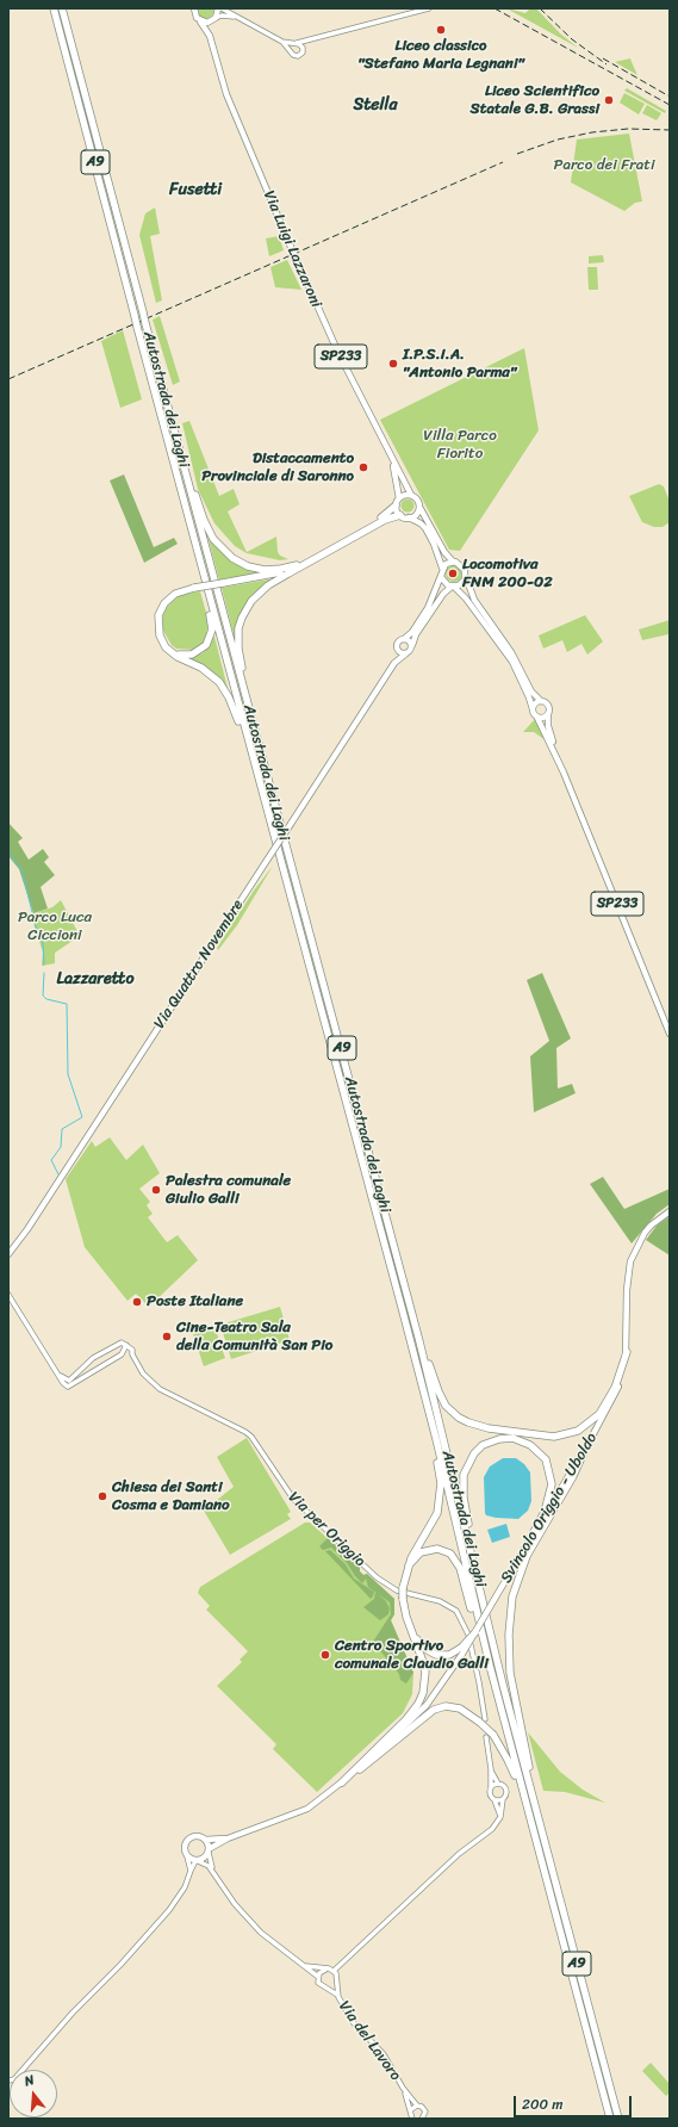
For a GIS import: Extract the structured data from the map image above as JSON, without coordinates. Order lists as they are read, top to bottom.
{
  "streets": {
    "highway": ["A9", "Autostrada dei Laghi"],
    "main road": [
      "Via Luigi Lazzaroni",
      "SP233",
      "Via Quattro Novembre",
      "Svincolo Origgio - Uboldo"
    ],
    "street": ["Via per Origgio", "Via del Lavoro"]
  },
  "crossings": [
    ["Via Luigi Lazzaroni", "SP233"]
  ],
  "districts": ["Stella", "Fusetti", "Lazzaretto"],
  "parks": ["Parco dei Frati", "Villa Parco Fiorito", "Parco Luca Ciccioni"],
  "places": [
    "Liceo classico \"Stefano Maria Legnani\"",
    "Liceo Scientifico Statale G.B. Grassi",
    "I.P.S.I.A. \"Antonio Parma\"",
    "Distaccamento Provinciale di Saronno",
    "Locomotiva FNM 200-02",
    "Palestra comunale Giulio Galli",
    "Poste Italiane",
    "Cine-Teatro Sala della Comunità San Pio",
    "Chiesa dei Santi Cosma e Damiano",
    "Centro Sportivo comunale Claudio Galli"
  ],
  "scale_bar": "200 m",
  "north": "top"
}
